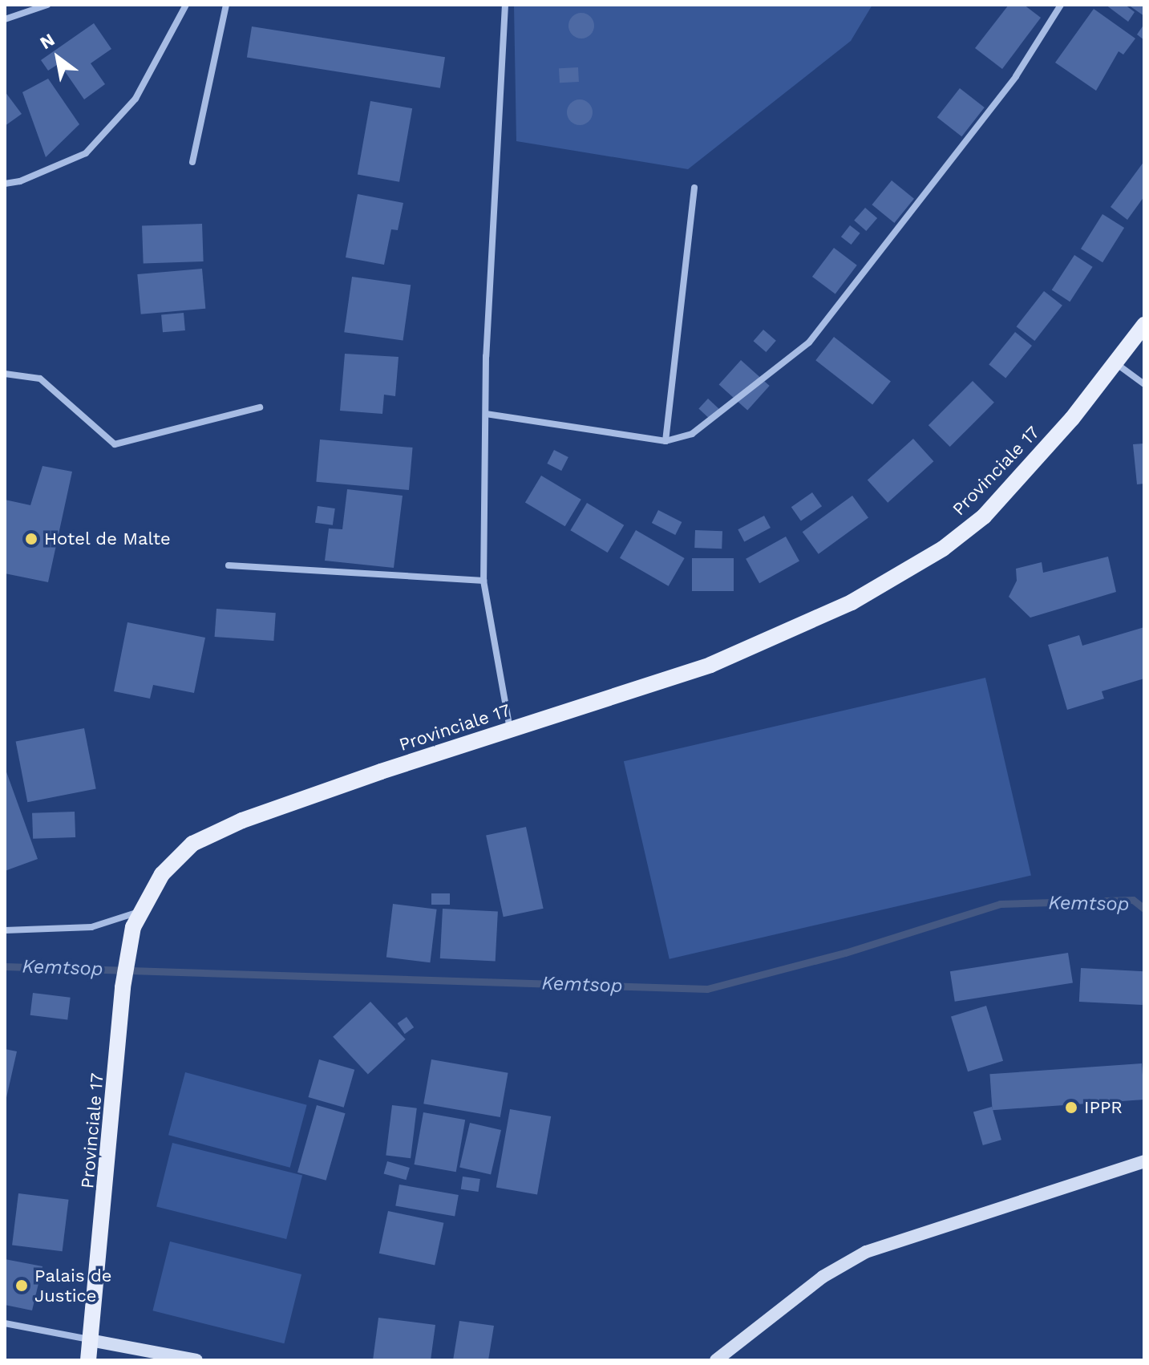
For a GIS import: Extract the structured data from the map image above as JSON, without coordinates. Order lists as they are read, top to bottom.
{
  "streets": {
    "main road": ["Provinciale 17"]
  },
  "water": ["Kemtsop"],
  "places": ["Hotel de Malte", "IPPR", "Palais de Justice"],
  "north": "top left"
}
